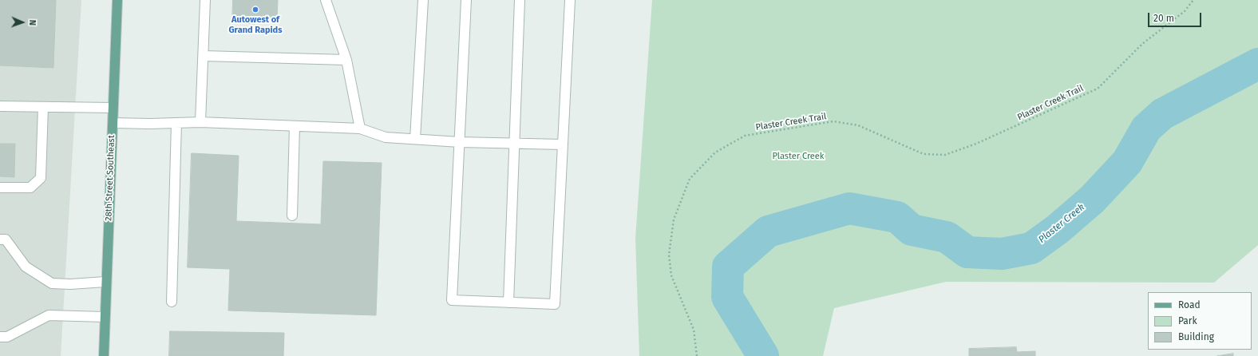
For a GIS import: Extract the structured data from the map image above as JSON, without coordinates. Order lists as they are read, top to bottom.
{
  "streets": {
    "main road": ["28th Street Southeast"],
    "path": ["Plaster Creek Trail"]
  },
  "water": ["Plaster Creek"],
  "parks": ["Plaster Creek"],
  "places": ["Autowest of Grand Rapids"],
  "legend": ["Road", "Park", "Building"],
  "scale_bar": "20 m",
  "north": "right"
}
